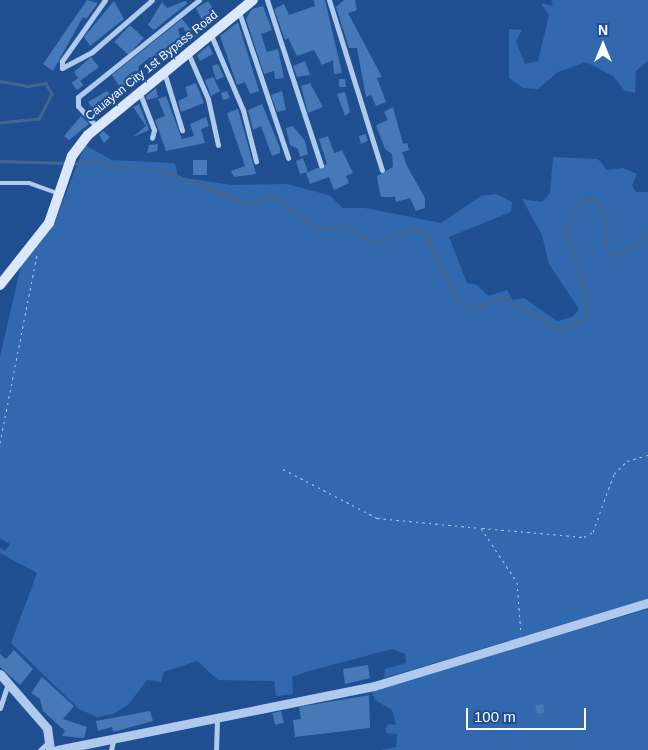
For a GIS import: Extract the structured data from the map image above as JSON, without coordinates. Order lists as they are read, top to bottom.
{
  "streets": {
    "main road": ["Cauayan City 1st Bypass Road"]
  },
  "scale_bar": "100 m",
  "north": "top"
}
